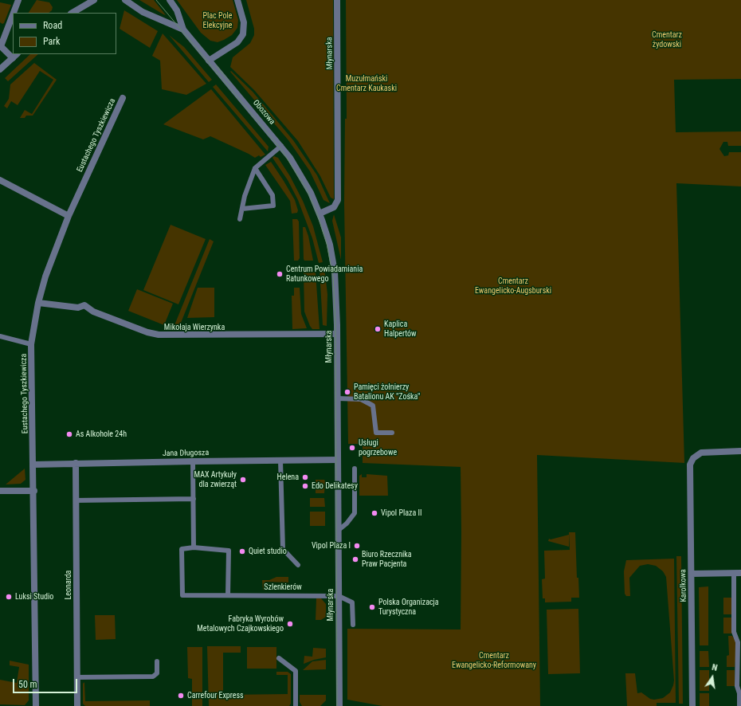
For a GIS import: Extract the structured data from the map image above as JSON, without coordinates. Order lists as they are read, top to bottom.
{
  "streets": {
    "street": [
      "Młynarska",
      "Obozowa",
      "Eustachego Tyszkiewicza",
      "Mikołaja Wierzynka",
      "Jana Długosza",
      "Leonarda",
      "Karolkowa"
    ],
    "lane": ["Szlenkierów"]
  },
  "crossings": [
    ["Młynarska", "Obozowa"],
    ["Młynarska", "Mikołaja Wierzynka"],
    ["Młynarska", "Jana Długosza"],
    ["Młynarska", "Szlenkierów"],
    ["Eustachego Tyszkiewicza", "Mikołaja Wierzynka"],
    ["Eustachego Tyszkiewicza", "Jana Długosza"],
    ["Jana Długosza", "Leonarda"]
  ],
  "parks": [
    "Plac Pole Elekcyjne",
    "Cmentarz żydowski",
    "Muzułmański Cmentarz Kaukaski",
    "Cmentarz Ewangelicko-Augsburski",
    "Cmentarz Ewangelicko-Reformowany"
  ],
  "places": [
    "Centrum Powiadamiania Ratunkowego",
    "Kaplica Halpertów",
    "Pamięci żołnierzy Batalionu AK \"Zośka\"",
    "As Alkohole 24h",
    "Usługi pogrzebowe",
    "Helena",
    "MAX Artykuły dla zwierząt",
    "Edo Delikatesy",
    "Vipol Plaza II",
    "Vipol Plaza I",
    "Quiet studio",
    "Biuro Rzecznika Praw Pacjenta",
    "Luksi Studio",
    "Polska Organizacja Turystyczna",
    "Fabryka Wyrobów Metalowych Czajkowskiego",
    "Carrefour Express"
  ],
  "legend": ["Road", "Park"],
  "scale_bar": "50 m",
  "north": "top"
}
